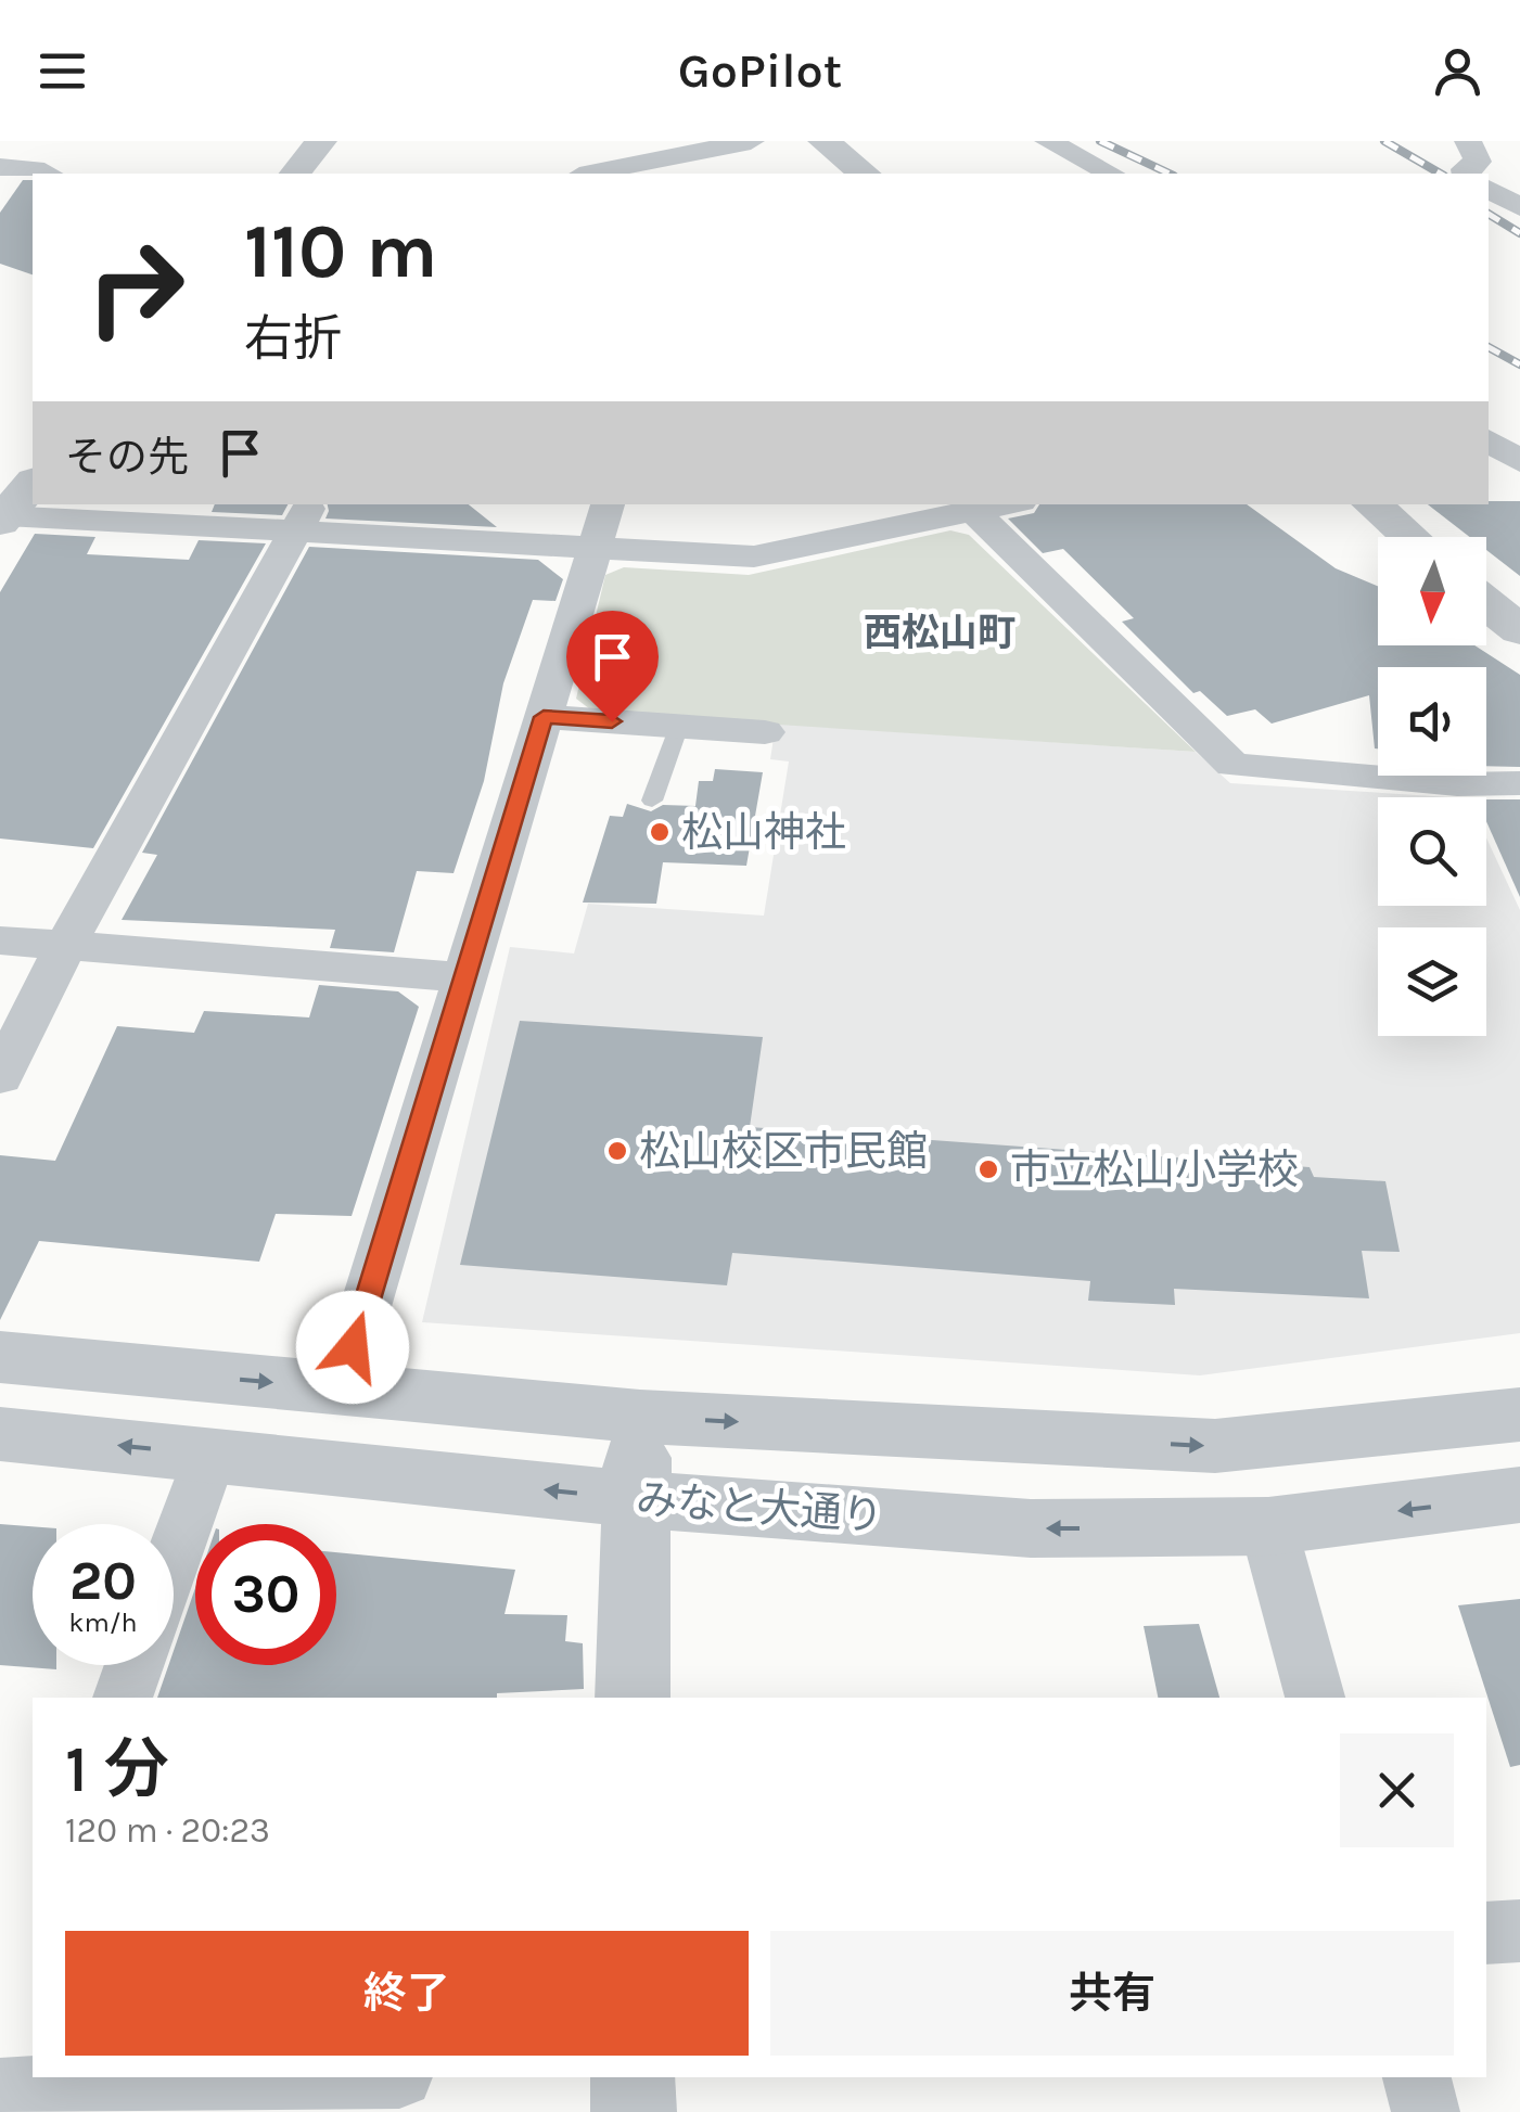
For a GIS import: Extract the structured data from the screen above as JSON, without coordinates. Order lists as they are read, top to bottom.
{
  "streets": {
    "street": ["みなと大通り"]
  },
  "districts": ["西松山町"],
  "places": ["松山神社", "松山校区市民館", "市立松山小学校"],
  "north": "bottom",
  "page": {
    "header": "GoPilot",
    "turn": ["110 m", "右折"],
    "then": "その先",
    "speed": "20 km/h",
    "limit": "30",
    "heading": ["1 分", "120 m · 20:23"],
    "buttons": ["終了", "共有"]
  }
}
